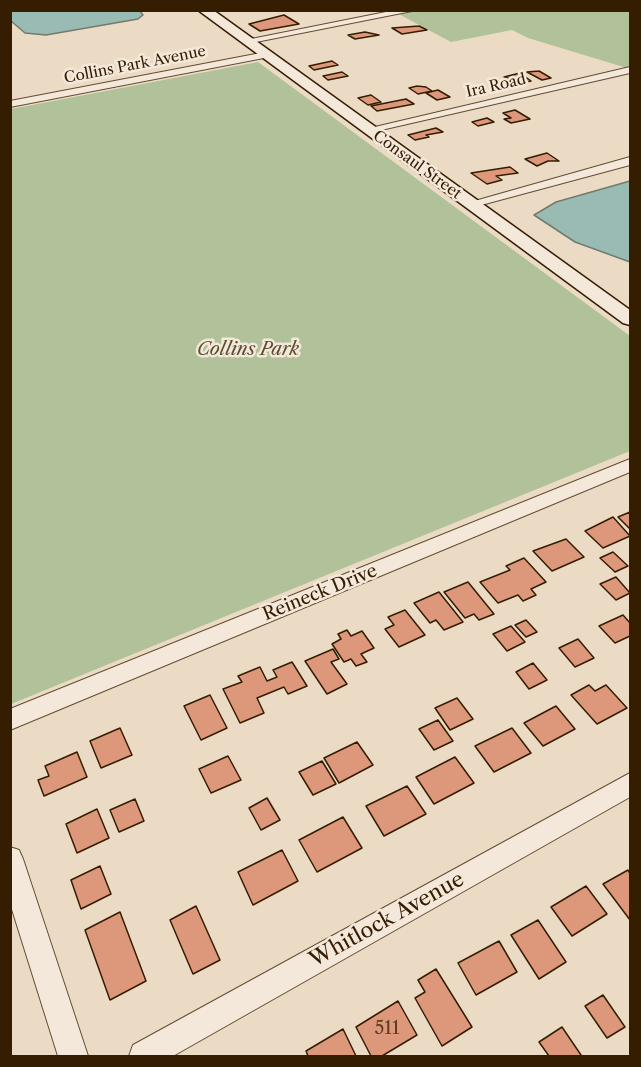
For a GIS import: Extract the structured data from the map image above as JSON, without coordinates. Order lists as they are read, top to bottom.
{
  "streets": {
    "street": [
      "Collins Park Avenue",
      "Ira Road",
      "Consaul Street",
      "Reineck Drive",
      "Whitlock Avenue"
    ]
  },
  "crossings": [
    ["Collins Park Avenue", "Consaul Street"],
    ["Ira Road", "Consaul Street"]
  ],
  "parks": ["Collins Park"],
  "house_numbers": ["511"]
}
